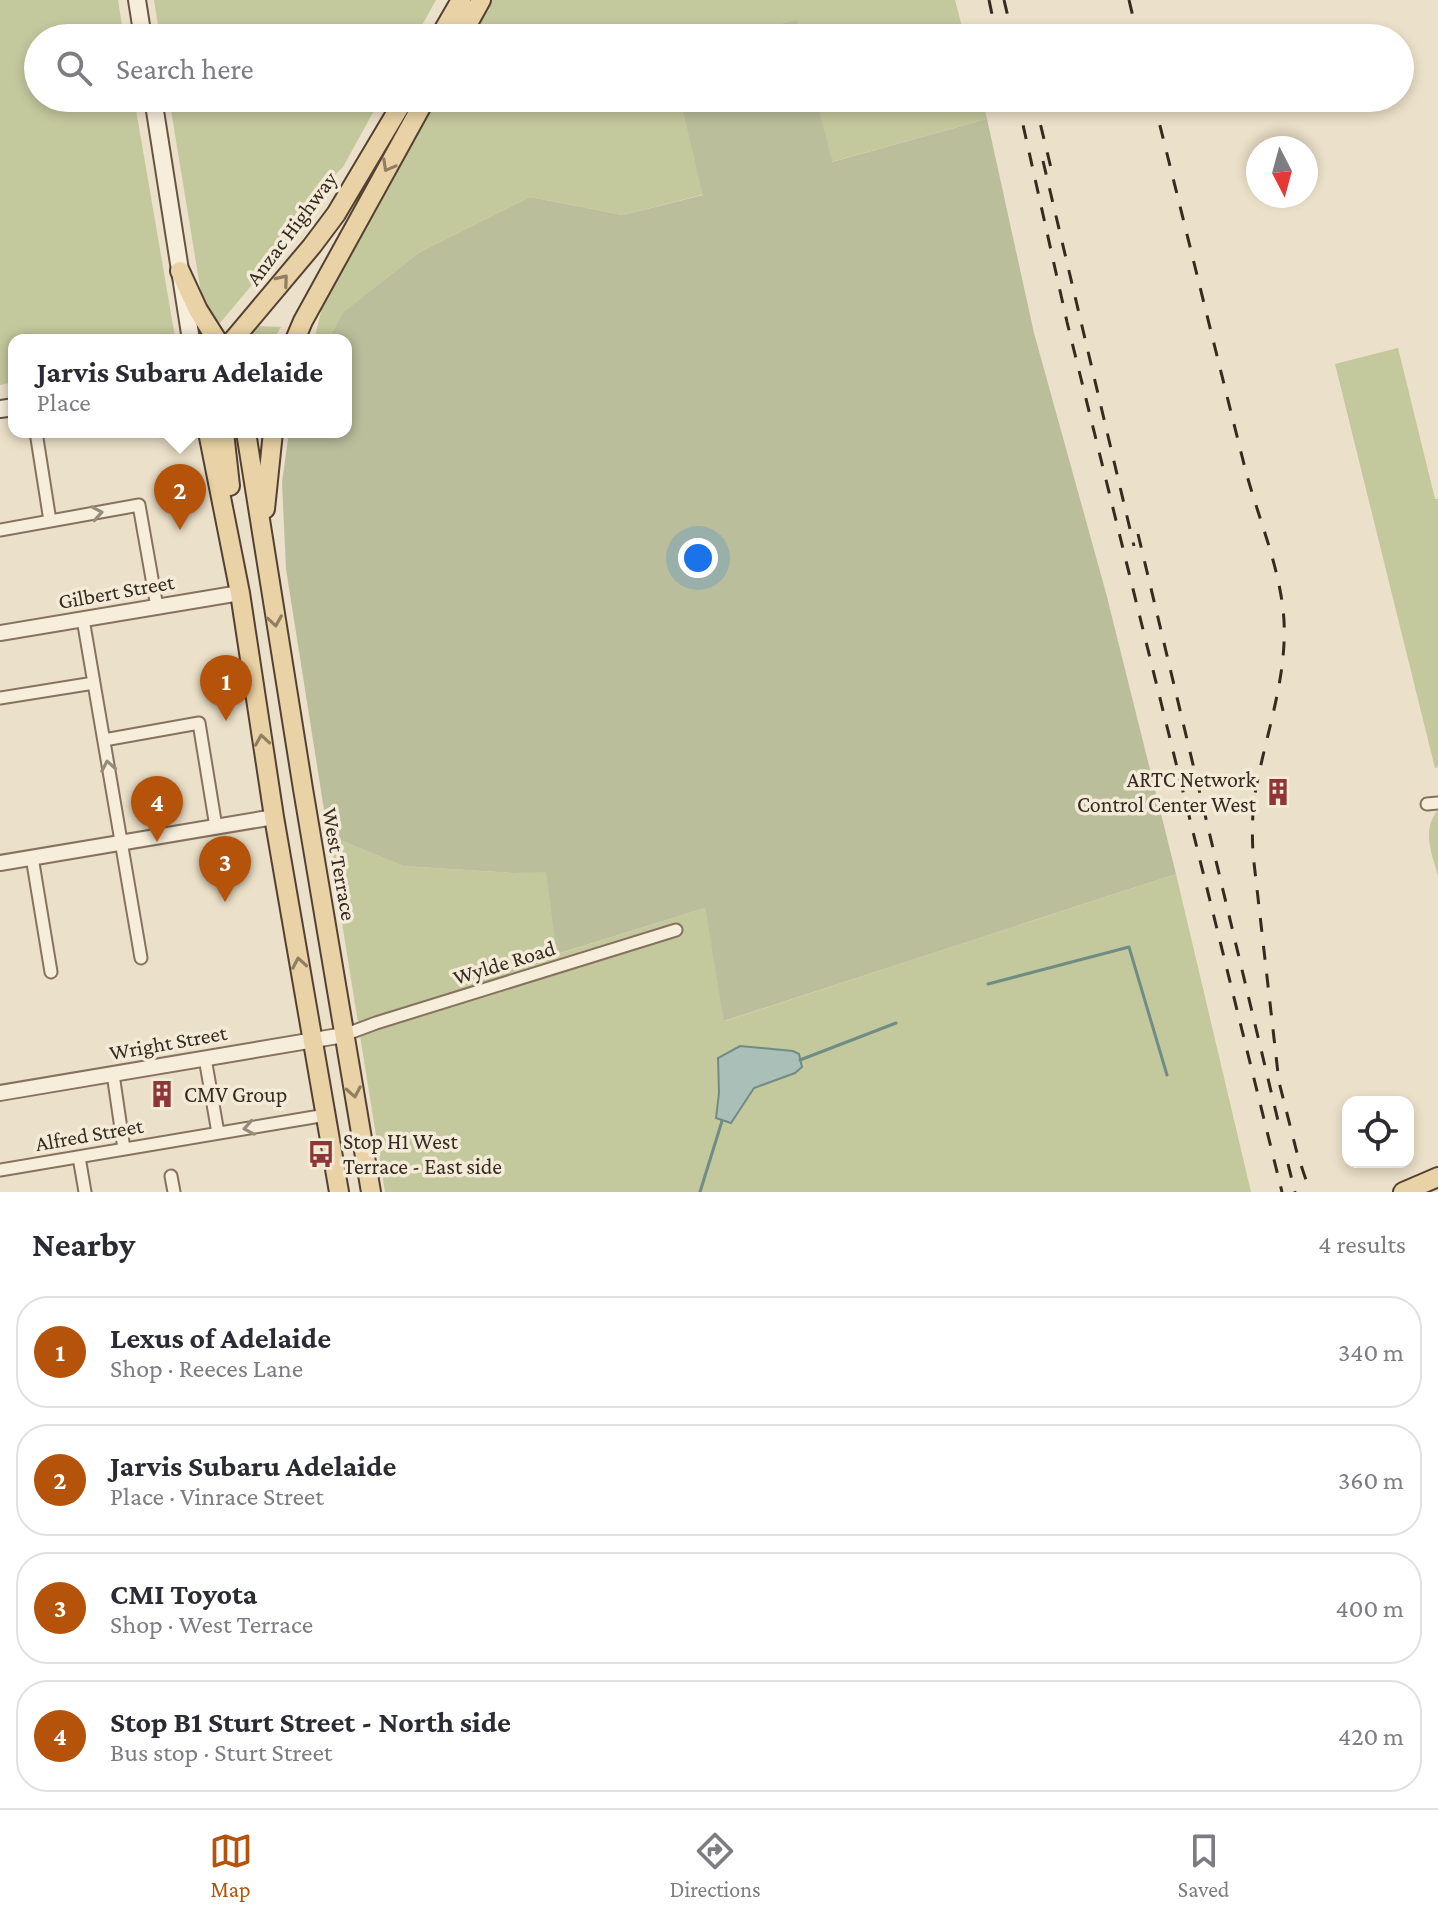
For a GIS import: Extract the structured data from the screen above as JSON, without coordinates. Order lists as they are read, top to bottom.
{
  "streets": {
    "main road": ["Anzac Highway", "West Terrace"],
    "street": [
      "Gilbert Street",
      "Wylde Road",
      "Wright Street",
      "Alfred Street"
    ]
  },
  "crossings": [
    ["West Terrace", "Wylde Road"],
    ["West Terrace", "Wright Street"],
    ["Wylde Road", "Wright Street"]
  ],
  "places": {
    "building": ["ARTC Network Control Center West", "CMV Group"],
    "bus stop": ["Stop H1 West Terrace - East side"]
  },
  "north": "bottom",
  "page": {
    "search": "Search here",
    "popup": ["Jarvis Subaru Adelaide", "Place"],
    "pins": [
      "2",
      "1",
      "4",
      "3"
    ],
    "heading": ["Nearby", "4 results"],
    "list": [
      {
        "mark": "1",
        "name": "Lexus of Adelaide",
        "note": "Shop · Reeces Lane",
        "value": "340 m"
      },
      {
        "mark": "2",
        "name": "Jarvis Subaru Adelaide",
        "note": "Place · Vinrace Street",
        "value": "360 m"
      },
      {
        "mark": "3",
        "name": "CMI Toyota",
        "note": "Shop · West Terrace",
        "value": "400 m"
      },
      {
        "mark": "4",
        "name": "Stop B1 Sturt Street - North side",
        "note": "Bus stop · Sturt Street",
        "value": "420 m"
      }
    ],
    "nav": ["Map", "Directions", "Saved"]
  }
}
